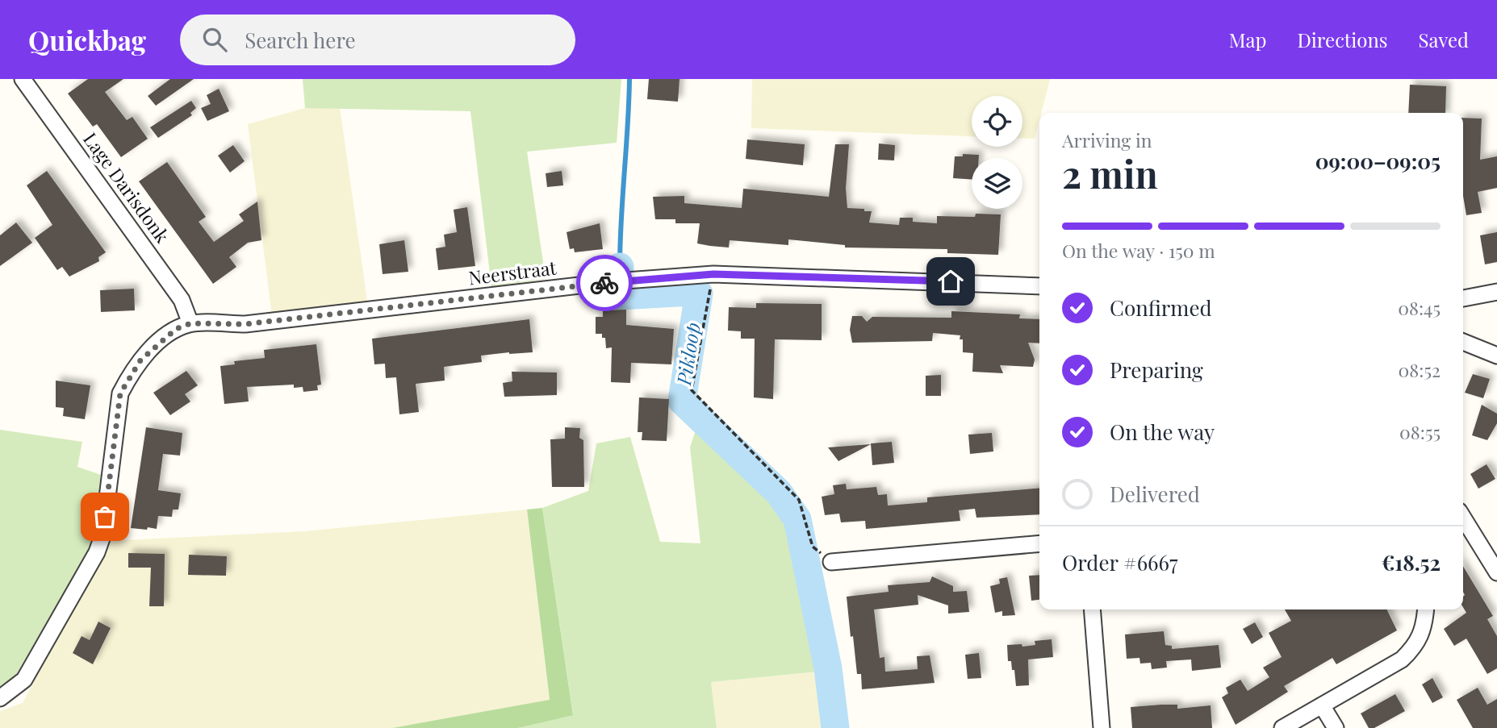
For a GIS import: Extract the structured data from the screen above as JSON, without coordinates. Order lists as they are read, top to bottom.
{
  "streets": {
    "street": ["Lage Darisdonk", "Neerstraat"]
  },
  "crossings": [
    ["Lage Darisdonk", "Neerstraat"]
  ],
  "water": ["Pikloop"],
  "page": {
    "header": "Quickbag",
    "search": "Search here",
    "nav": ["Map", "Directions", "Saved"],
    "heading": ["2 min", "Arriving in", "09:00–09:05"],
    "panel": ["Order #6667", "€18.52"],
    "bar": "On the way · 150 m",
    "list": [
      ["Confirmed", "08:45"],
      ["Preparing", "08:52"],
      ["On the way", "08:55"],
      "Delivered"
    ]
  }
}
